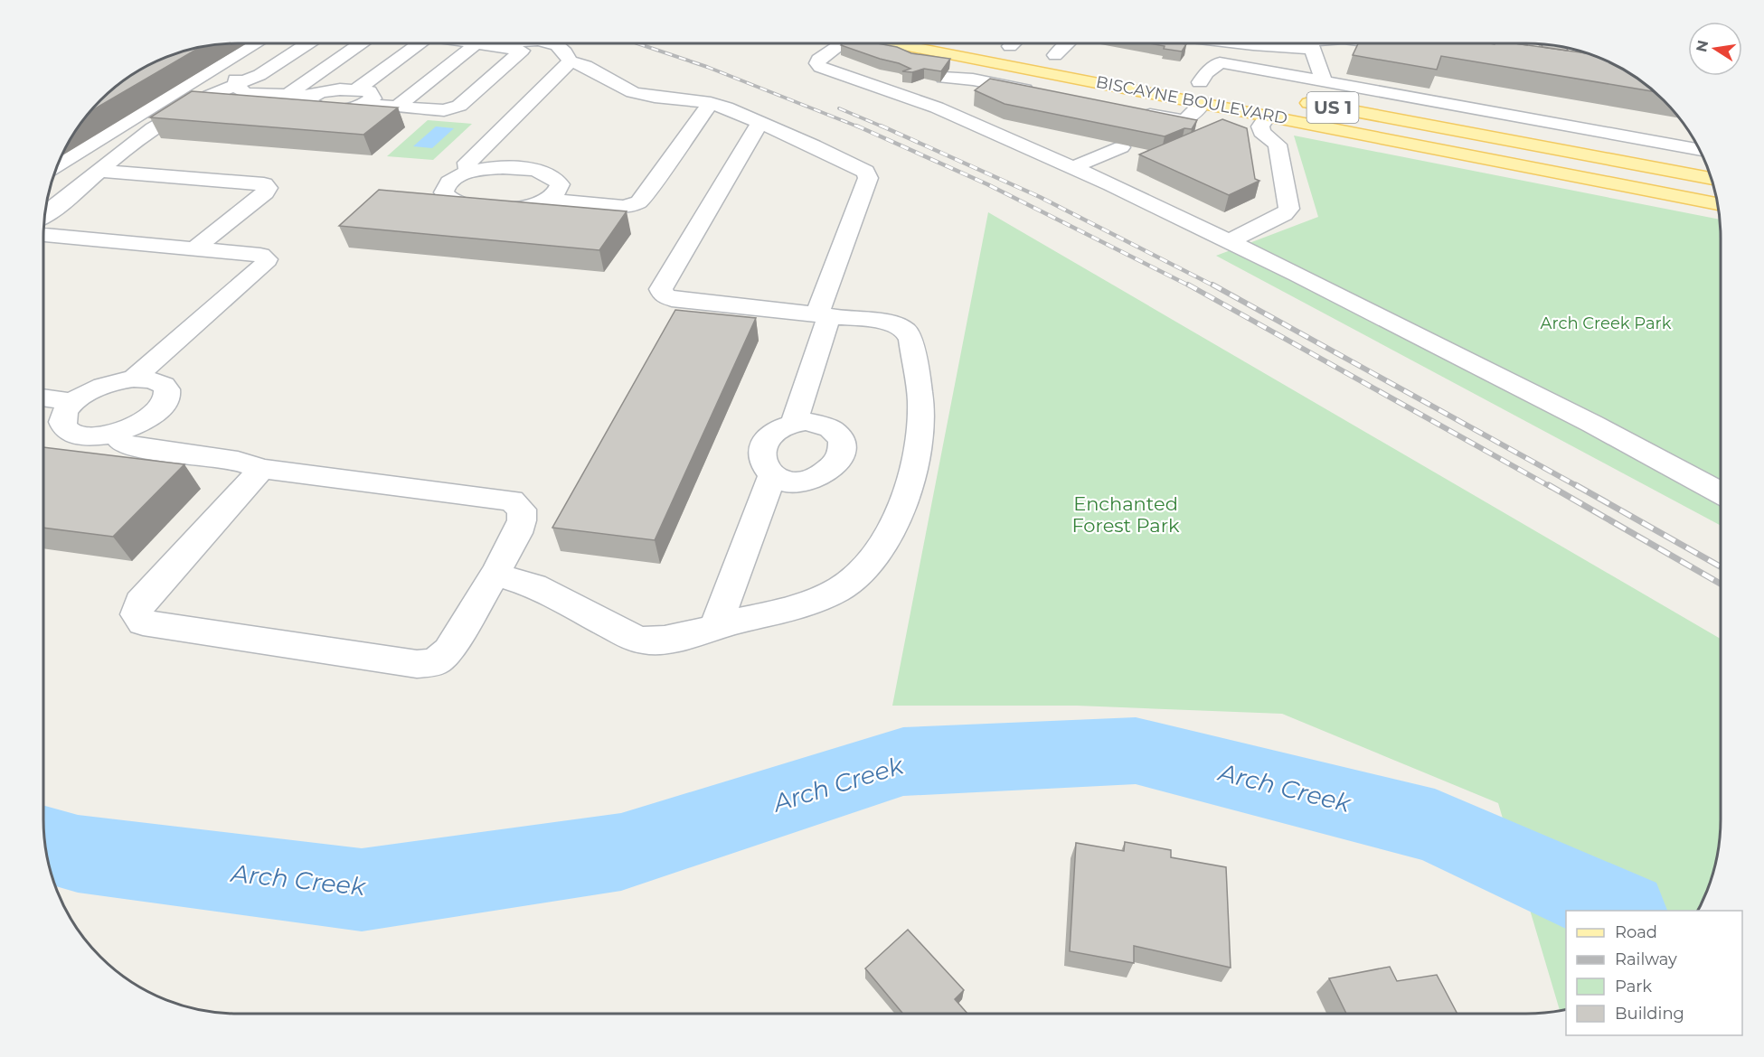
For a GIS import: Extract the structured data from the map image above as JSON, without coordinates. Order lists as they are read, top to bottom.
{
  "streets": {
    "main road": ["BISCAYNE BOULEVARD", "US 1"]
  },
  "water": ["Arch Creek"],
  "parks": ["Arch Creek Park", "Enchanted Forest Park"],
  "legend": [
    "Road",
    "Railway",
    "Park",
    "Building"
  ],
  "north": "left"
}
